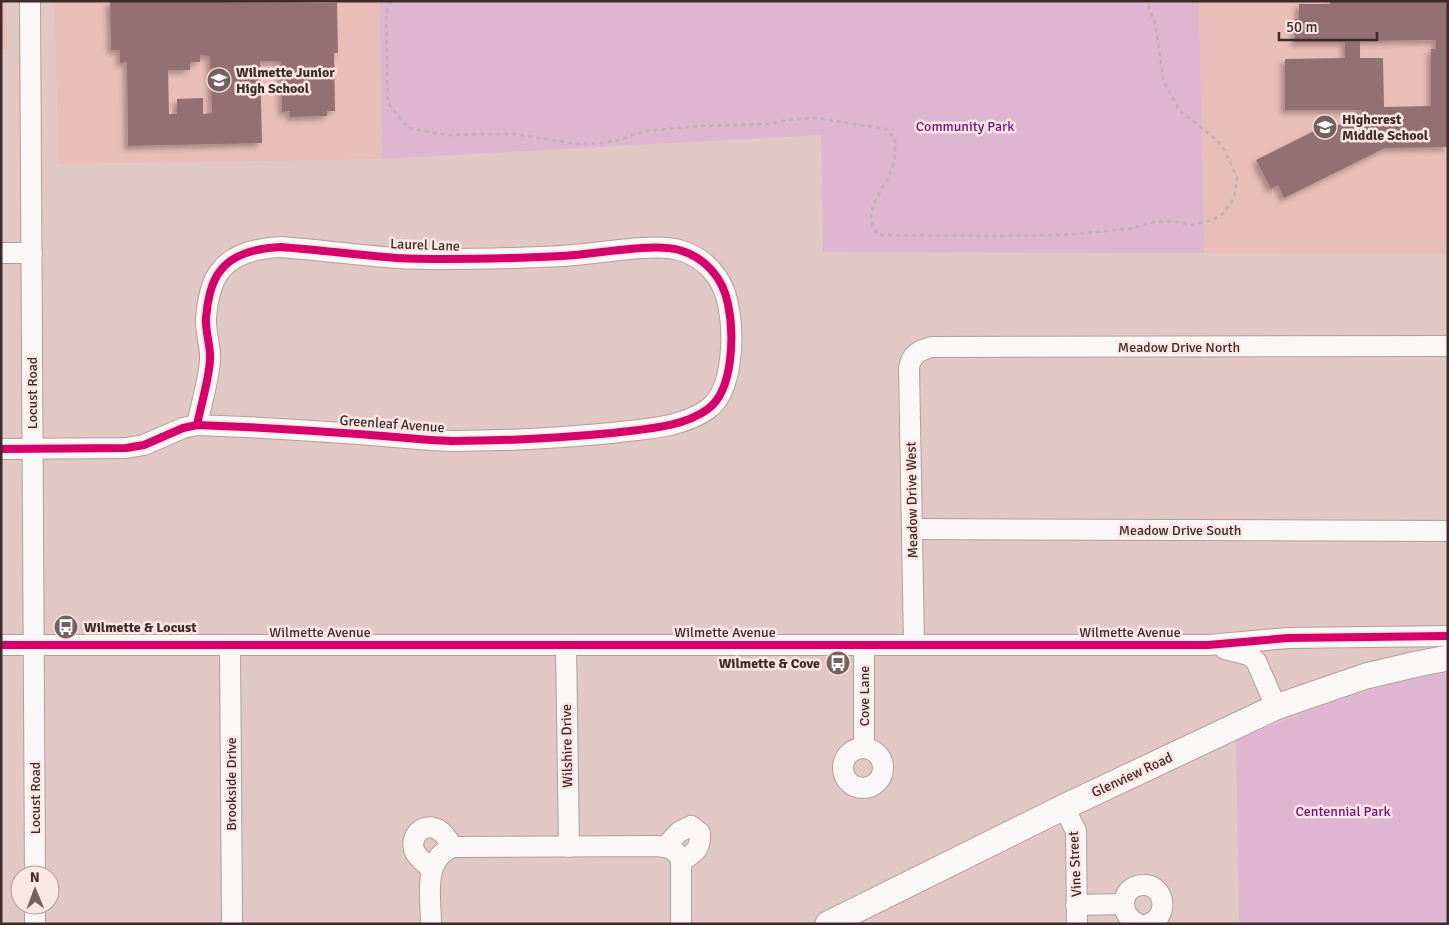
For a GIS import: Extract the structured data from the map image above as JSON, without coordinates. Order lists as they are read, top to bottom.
{
  "streets": {
    "main road": ["Glenview Road"],
    "street": [
      "Laurel Lane",
      "Meadow Drive North",
      "Locust Road",
      "Greenleaf Avenue",
      "Meadow Drive West",
      "Meadow Drive South",
      "Wilmette Avenue",
      "Cove Lane",
      "Wilshire Drive",
      "Brookside Drive",
      "Vine Street"
    ]
  },
  "crossings": [
    ["Laurel Lane", "Greenleaf Avenue"],
    ["Meadow Drive North", "Meadow Drive West"],
    ["Locust Road", "Greenleaf Avenue"],
    ["Locust Road", "Wilmette Avenue"],
    ["Meadow Drive West", "Meadow Drive South"],
    ["Meadow Drive West", "Wilmette Avenue"],
    ["Wilmette Avenue", "Cove Lane"],
    ["Wilmette Avenue", "Wilshire Drive"],
    ["Wilmette Avenue", "Glenview Road"],
    ["Wilmette Avenue", "Brookside Drive"],
    ["Glenview Road", "Vine Street"]
  ],
  "parks": ["Community Park", "Centennial Park"],
  "places": {
    "school or university": ["Wilmette Junior High School", "Highcrest Middle School"],
    "bus stop": ["Wilmette & Locust", "Wilmette & Cove"]
  },
  "scale_bar": "50 m",
  "north": "top"
}
